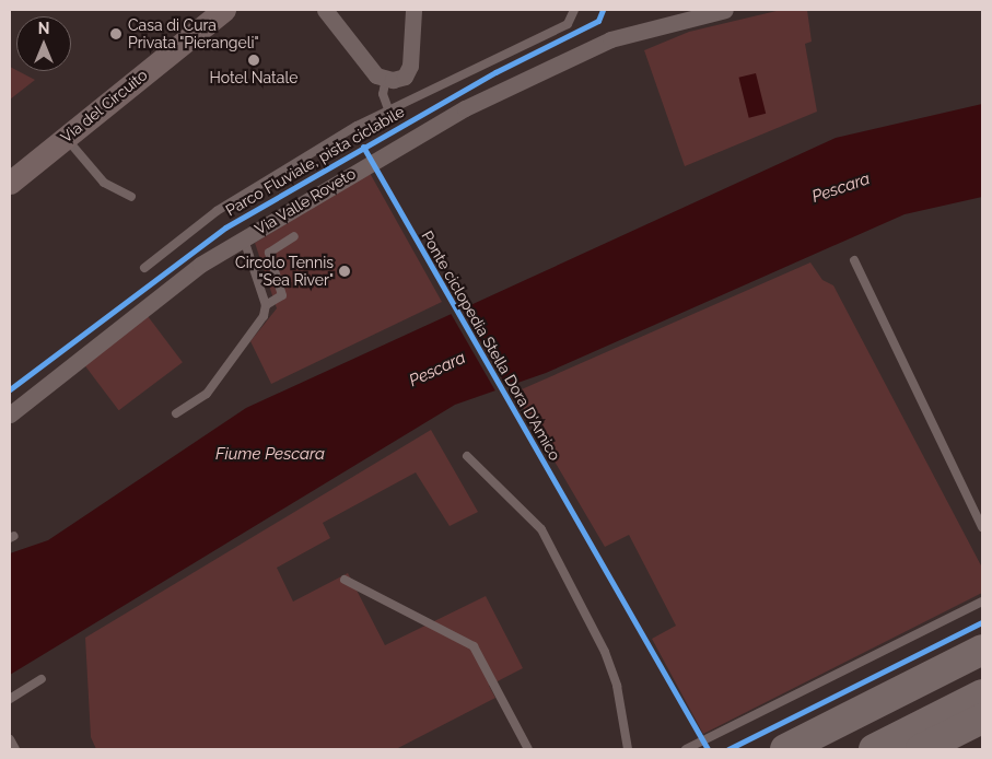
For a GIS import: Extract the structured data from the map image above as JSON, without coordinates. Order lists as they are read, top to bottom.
{
  "streets": {
    "main road": ["Via del Circuito"],
    "street": ["Via Valle Roveto"],
    "cycle path": ["Parco Fluviale, pista ciclabile"]
  },
  "water": ["Pescara", "Fiume Pescara"],
  "places": ["Casa di Cura Privata \"Pierangeli\"", "Hotel Natale", "Circolo Tennis \"Sea River\""],
  "north": "top"
}
